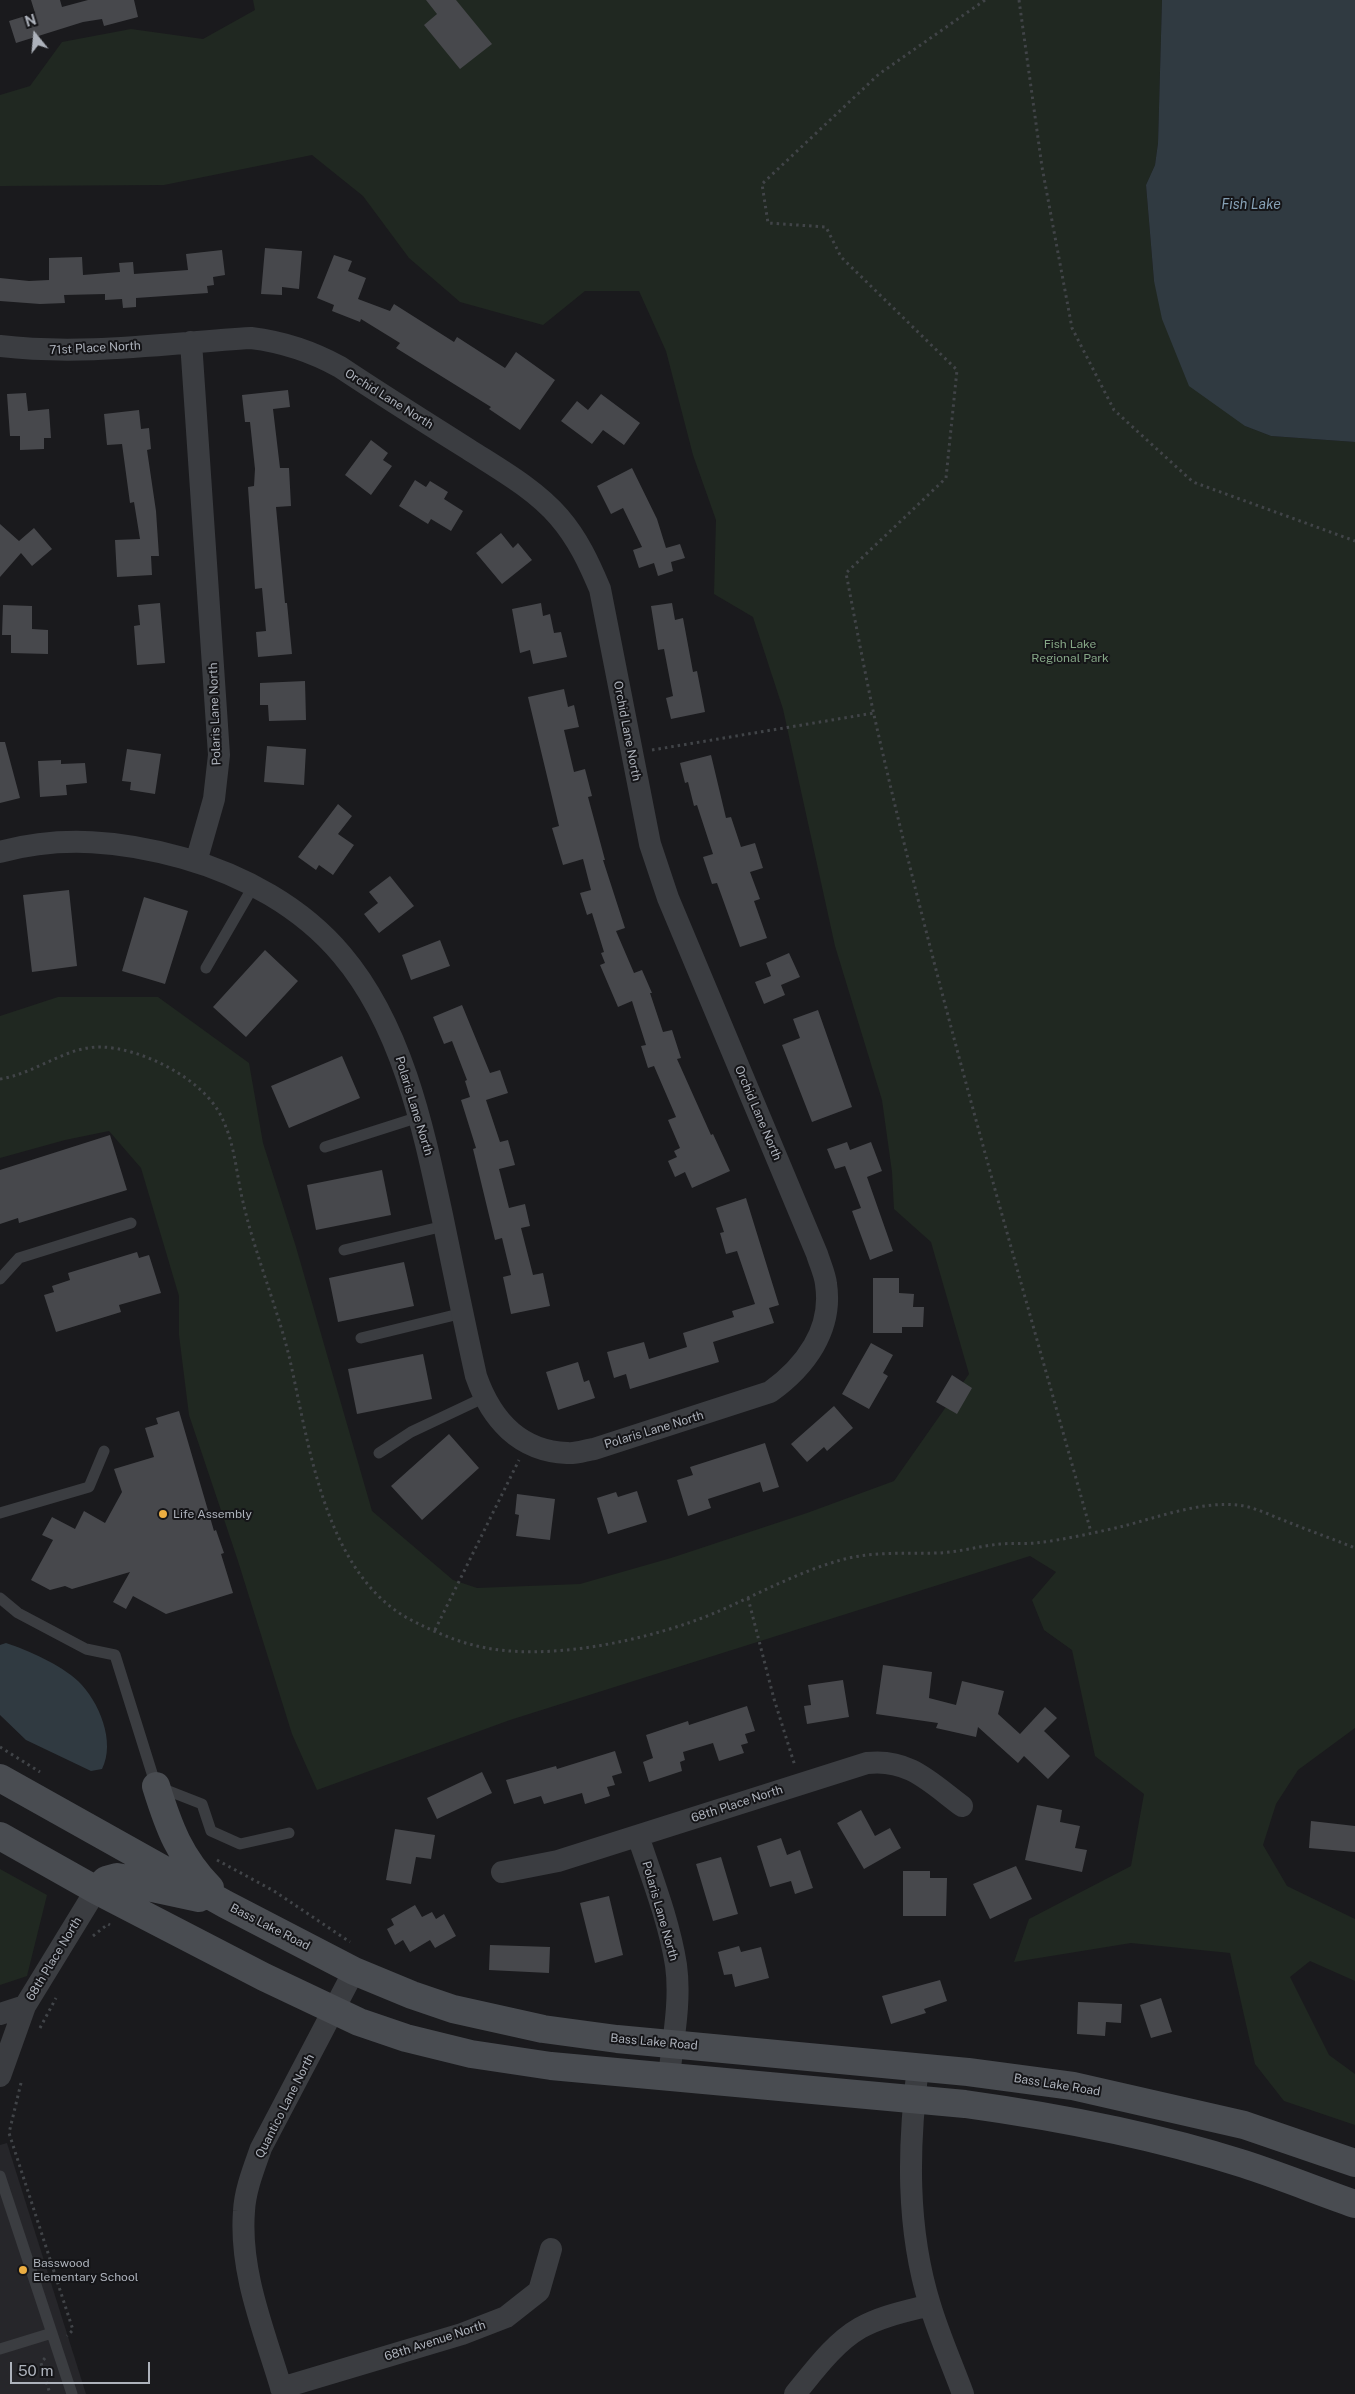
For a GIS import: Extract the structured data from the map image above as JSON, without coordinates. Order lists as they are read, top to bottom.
{
  "streets": {
    "main road": ["Bass Lake Road"],
    "street": [
      "71st Place North",
      "Orchid Lane North",
      "Polaris Lane North",
      "68th Place North",
      "Quantico Lane North",
      "68th Avenue North"
    ]
  },
  "crossings": [
    ["71st Place North", "Orchid Lane North"],
    ["71st Place North", "Polaris Lane North"],
    ["Orchid Lane North", "Polaris Lane North"],
    ["Polaris Lane North", "68th Place North"],
    ["Polaris Lane North", "Bass Lake Road"],
    ["Bass Lake Road", "Quantico Lane North"],
    ["Quantico Lane North", "68th Avenue North"]
  ],
  "water": ["Fish Lake"],
  "parks": ["Fish Lake Regional Park"],
  "places": ["Life Assembly", "Basswood Elementary School"],
  "scale_bar": "50 m",
  "north": "top"
}
